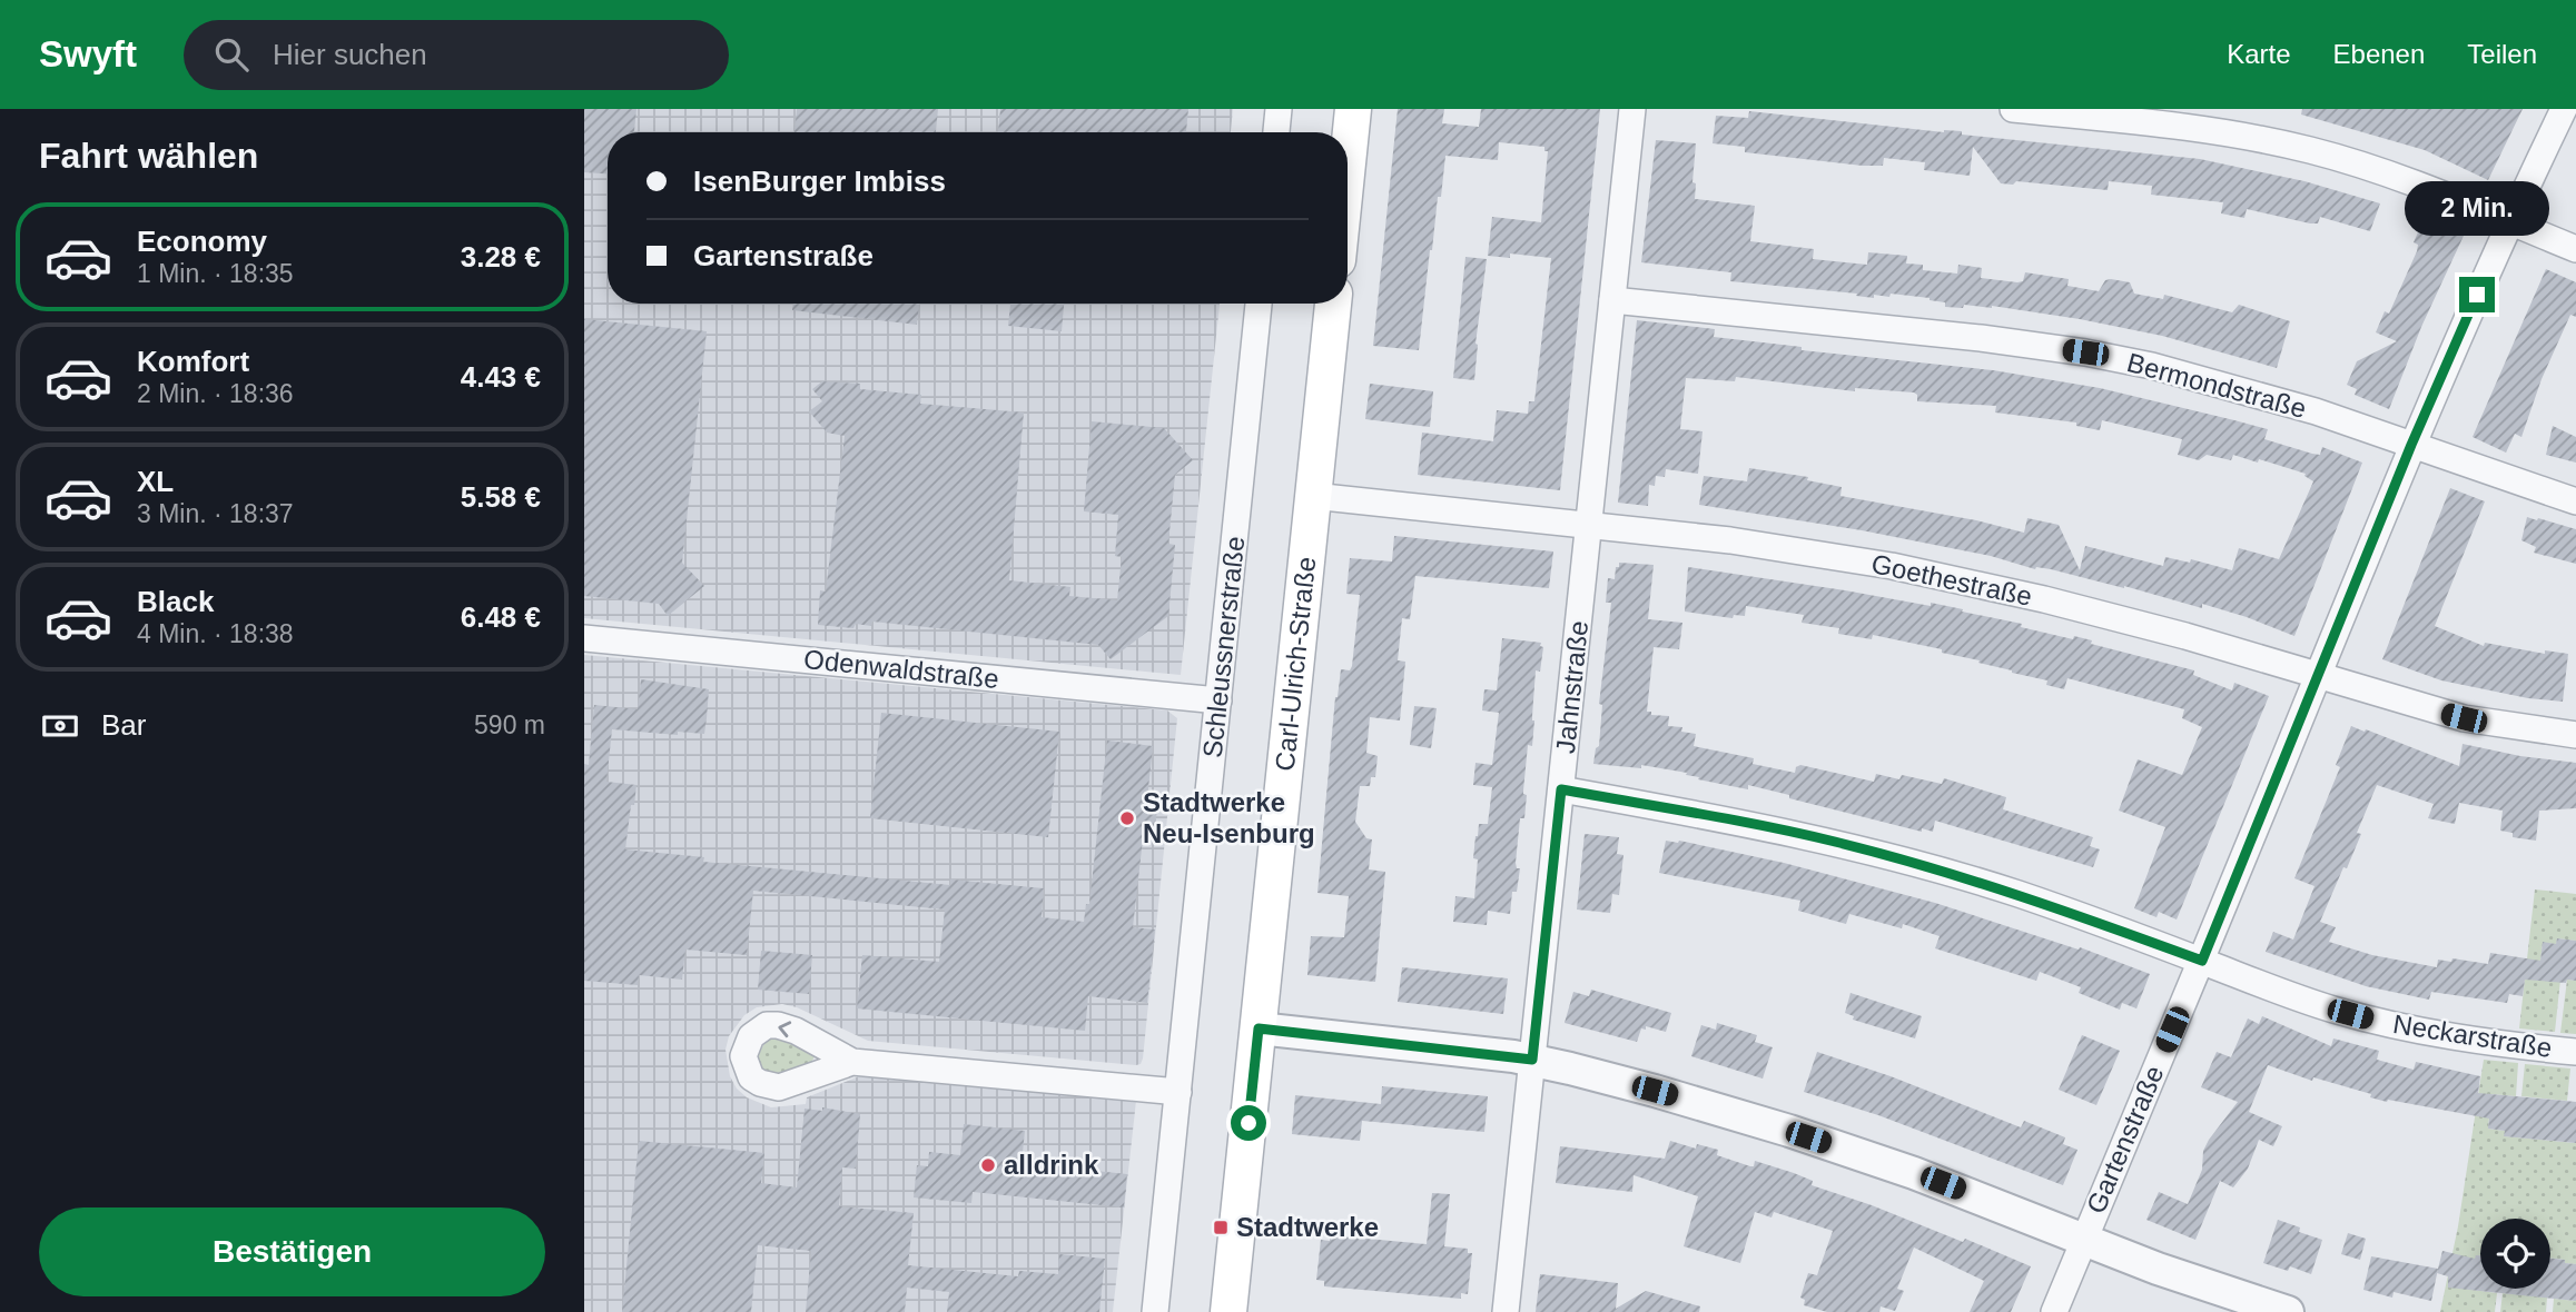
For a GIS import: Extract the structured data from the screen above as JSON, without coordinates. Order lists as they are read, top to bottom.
{
  "streets": {
    "main road": ["Carl-Ulrich-Straße"],
    "street": [
      "Bermondstraße",
      "Goethestraße",
      "Schleussnerstraße",
      "Odenwaldstraße",
      "Jahnstraße",
      "Neckarstraße",
      "Gartenstraße"
    ]
  },
  "crossings": [
    ["Bermondstraße", "Jahnstraße"],
    ["Bermondstraße", "Gartenstraße"],
    ["Goethestraße", "Carl-Ulrich-Straße"],
    ["Goethestraße", "Jahnstraße"],
    ["Goethestraße", "Gartenstraße"],
    ["Schleussnerstraße", "Odenwaldstraße"],
    ["Jahnstraße", "Neckarstraße"],
    ["Neckarstraße", "Gartenstraße"]
  ],
  "places": {
    "other": ["Stadtwerke Neu-Isenburg", "alldrink"],
    "transit": ["Stadtwerke"]
  },
  "page": {
    "header": "Swyft",
    "search": "Hier suchen",
    "nav": ["Karte", "Ebenen", "Teilen"],
    "heading": "Fahrt wählen",
    "banner": ["IsenBurger Imbiss", "Gartenstraße"],
    "bubble": "2 Min.",
    "list": [
      {
        "name": "Economy",
        "note": "1 Min. · 18:35",
        "value": "3.28 €"
      },
      {
        "name": "Komfort",
        "note": "2 Min. · 18:36",
        "value": "4.43 €"
      },
      {
        "name": "XL",
        "note": "3 Min. · 18:37",
        "value": "5.58 €"
      },
      {
        "name": "Black",
        "note": "4 Min. · 18:38",
        "value": "6.48 €"
      }
    ],
    "pay": ["Bar", "590 m"],
    "buttons": "Bestätigen"
  }
}
